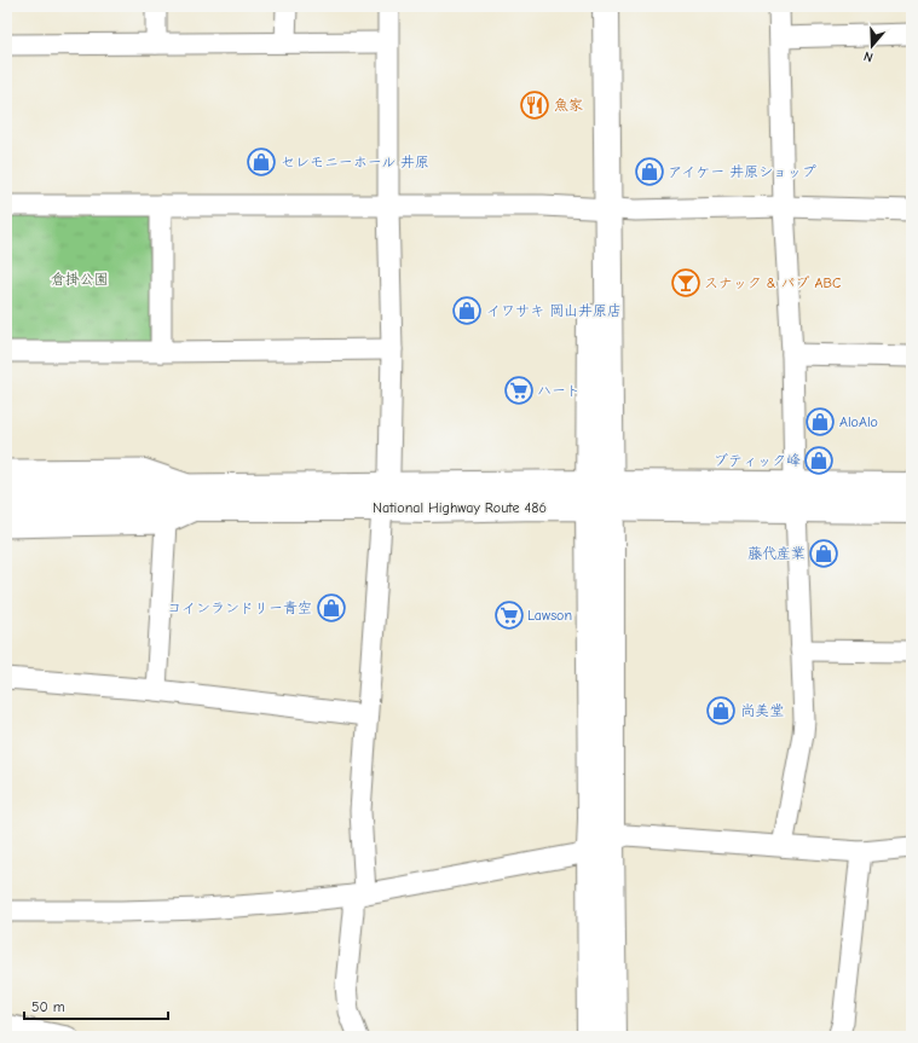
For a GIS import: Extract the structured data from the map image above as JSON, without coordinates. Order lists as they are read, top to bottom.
{
  "streets": {
    "main road": ["National Highway Route 486"]
  },
  "parks": ["倉掛公園"],
  "places": {
    "restaurant": ["魚家"],
    "shop": [
      "セレモニーホール 井原",
      "アイケー 井原ショップ",
      "イワサキ 岡山井原店",
      "AloAlo",
      "ブティック峰",
      "藤代産業",
      "コインランドリー青空",
      "尚美堂"
    ],
    "bar": ["スナック & パブ ABC"],
    "supermarket": ["ハート", "Lawson"]
  },
  "scale_bar": "50 m",
  "north": "bottom"
}
